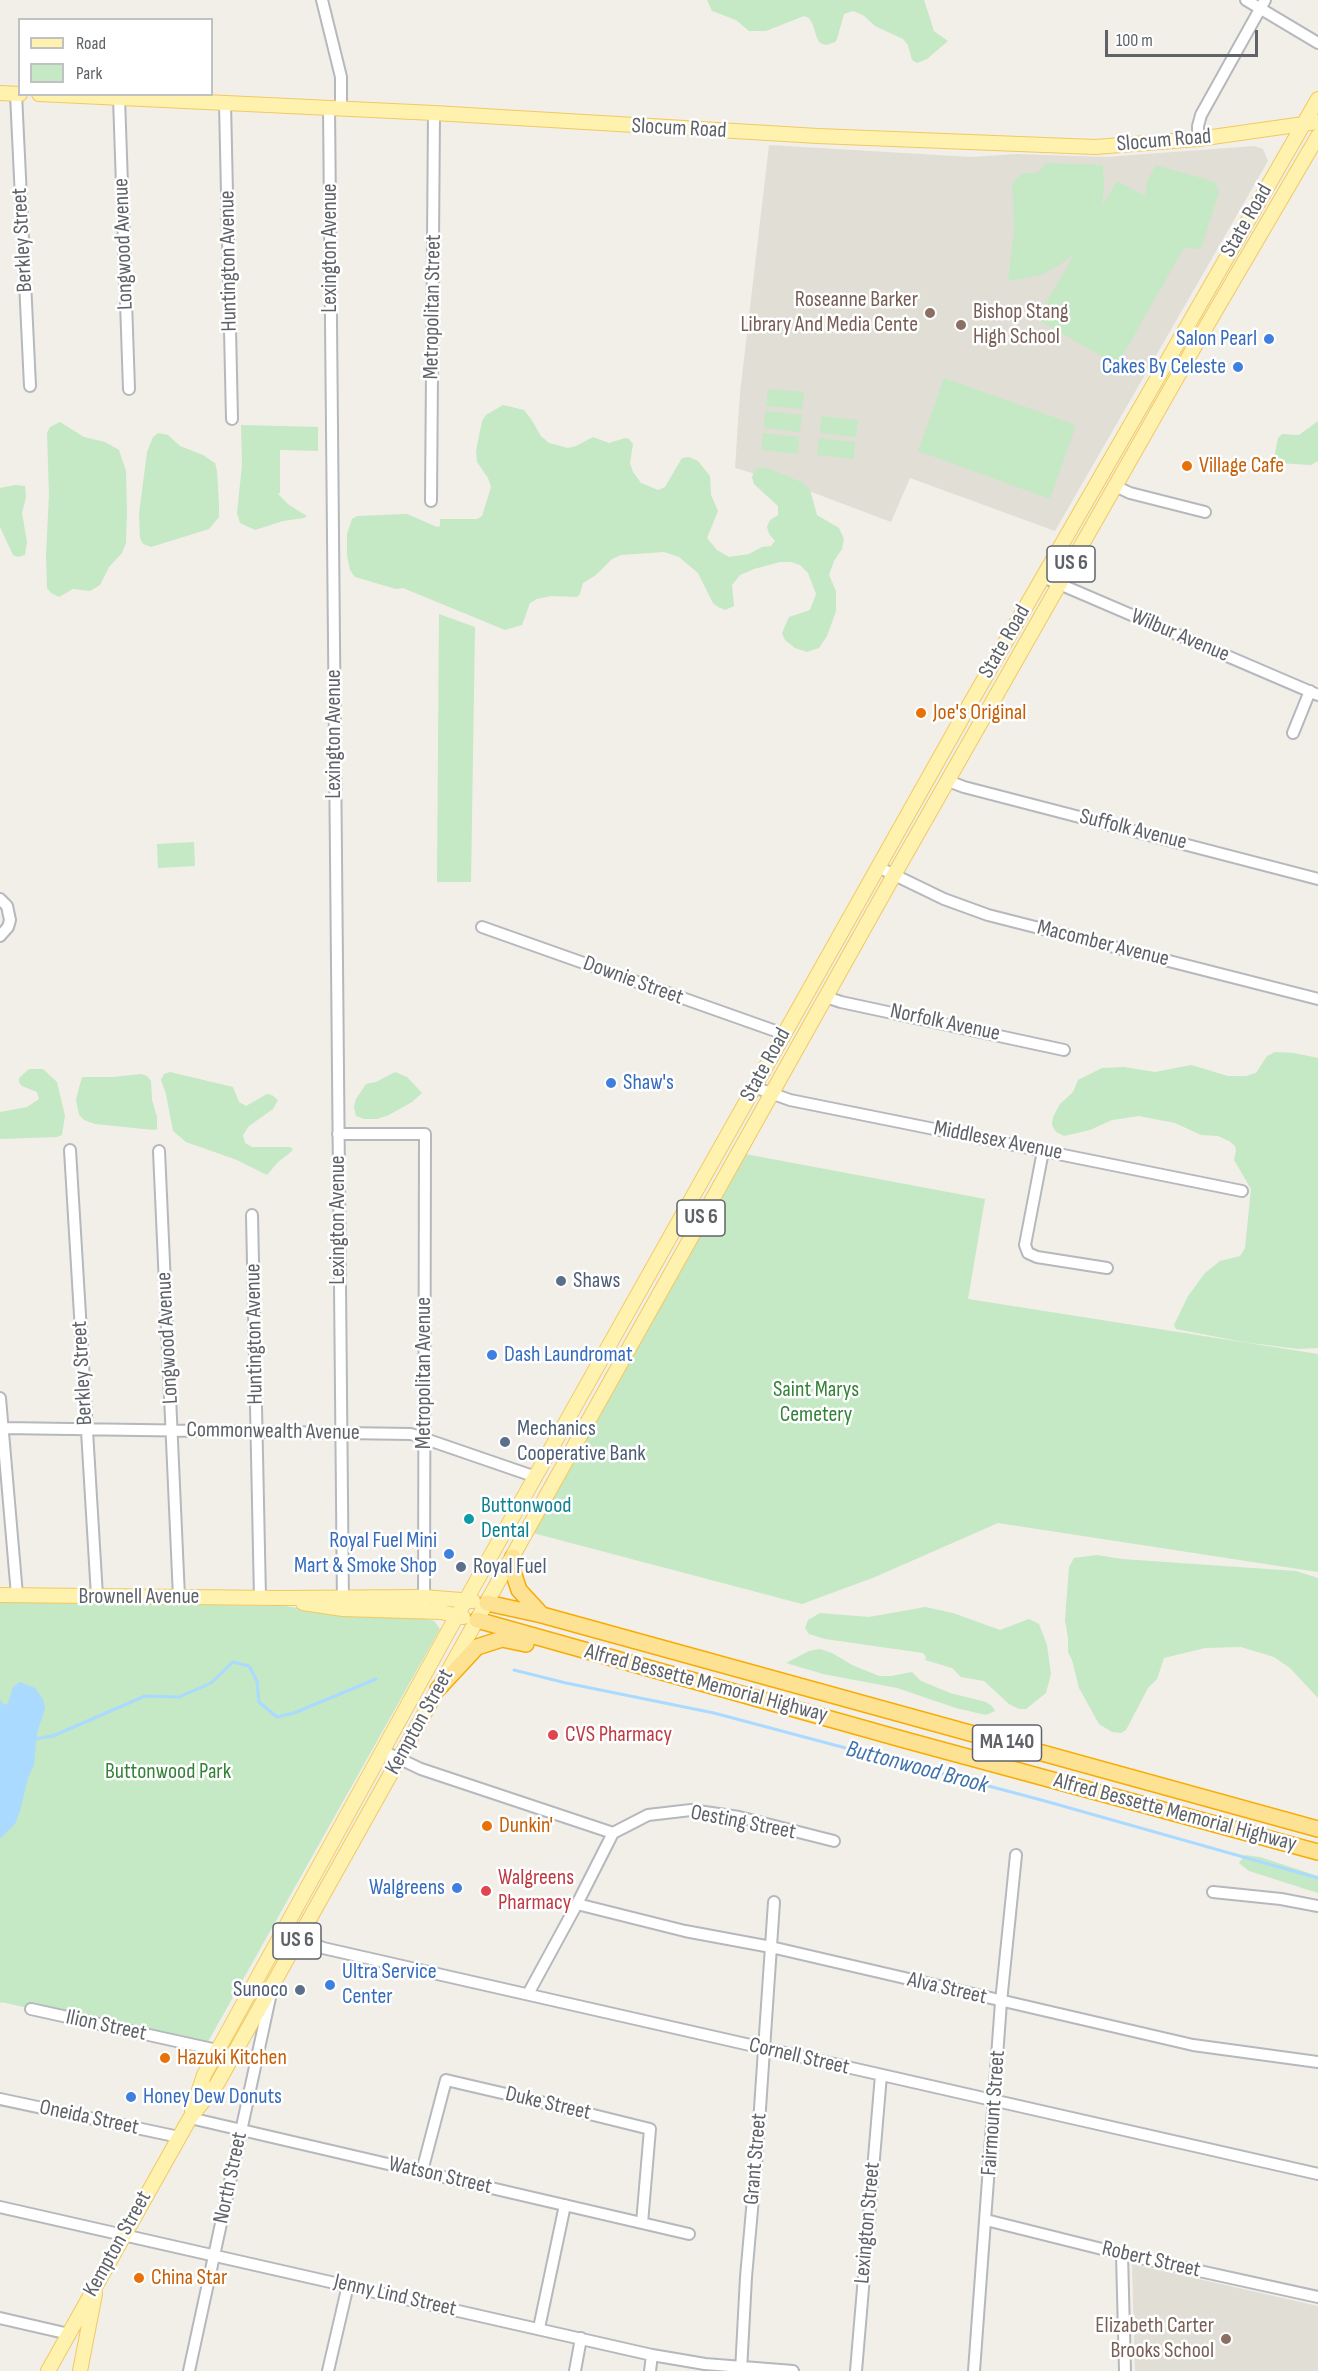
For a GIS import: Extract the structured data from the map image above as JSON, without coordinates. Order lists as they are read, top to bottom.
{
  "streets": {
    "highway": ["Alfred Bessette Memorial Highway", "MA 140"],
    "main road": [
      "Slocum Road",
      "State Road",
      "US 6",
      "Brownell Avenue",
      "Kempton Street"
    ],
    "street": [
      "Berkley Street",
      "Longwood Avenue",
      "Lexington Avenue",
      "Huntington Avenue",
      "Metropolitan Street",
      "Wilbur Avenue",
      "Suffolk Avenue",
      "Macomber Avenue",
      "Downie Street",
      "Norfolk Avenue",
      "Middlesex Avenue",
      "Metropolitan Avenue",
      "Commonwealth Avenue",
      "Oesting Street",
      "Alva Street",
      "Ilion Street",
      "Cornell Street",
      "Duke Street",
      "Fairmount Street",
      "Oneida Street",
      "Grant Street",
      "Watson Street",
      "North Street",
      "Lexington Street",
      "Robert Street",
      "Jenny Lind Street"
    ]
  },
  "crossings": [
    ["Slocum Road", "State Road"],
    ["Slocum Road", "Longwood Avenue"],
    ["Slocum Road", "Lexington Avenue"],
    ["Slocum Road", "Huntington Avenue"],
    ["Slocum Road", "Metropolitan Street"],
    ["State Road", "Wilbur Avenue"],
    ["State Road", "Suffolk Avenue"],
    ["State Road", "Macomber Avenue"],
    ["State Road", "Downie Street"],
    ["State Road", "Norfolk Avenue"],
    ["State Road", "Middlesex Avenue"],
    ["State Road", "Kempton Street"],
    ["Berkley Street", "Commonwealth Avenue"],
    ["Berkley Street", "Brownell Avenue"],
    ["Longwood Avenue", "Commonwealth Avenue"],
    ["Longwood Avenue", "Brownell Avenue"],
    ["Lexington Avenue", "Metropolitan Avenue"],
    ["Lexington Avenue", "Commonwealth Avenue"],
    ["Lexington Avenue", "Brownell Avenue"],
    ["Huntington Avenue", "Commonwealth Avenue"],
    ["Huntington Avenue", "Brownell Avenue"],
    ["US 6", "Kempton Street"],
    ["Metropolitan Avenue", "Commonwealth Avenue"],
    ["Metropolitan Avenue", "Brownell Avenue"],
    ["Commonwealth Avenue", "Kempton Street"],
    ["Brownell Avenue", "Alfred Bessette Memorial Highway"],
    ["Brownell Avenue", "Kempton Street"],
    ["Alfred Bessette Memorial Highway", "Kempton Street"],
    ["Kempton Street", "Ilion Street"],
    ["Kempton Street", "Cornell Street"],
    ["Kempton Street", "Oneida Street"],
    ["Kempton Street", "Watson Street"],
    ["Kempton Street", "North Street"],
    ["Kempton Street", "Jenny Lind Street"],
    ["Alva Street", "Fairmount Street"],
    ["Alva Street", "Grant Street"],
    ["Cornell Street", "Fairmount Street"],
    ["Cornell Street", "Grant Street"],
    ["Cornell Street", "Lexington Street"],
    ["Duke Street", "Watson Street"],
    ["Fairmount Street", "Robert Street"],
    ["Grant Street", "Jenny Lind Street"],
    ["Watson Street", "North Street"],
    ["North Street", "Jenny Lind Street"]
  ],
  "water": ["Buttonwood Brook"],
  "parks": ["Saint Marys Cemetery", "Buttonwood Park"],
  "places": [
    "Roseanne Barker Library And Media Cente",
    "Bishop Stang High School",
    "Salon Pearl",
    "Cakes By Celeste",
    "Village Cafe",
    "Joe's Original",
    "Shaw's",
    "Shaws",
    "Dash Laundromat",
    "Mechanics Cooperative Bank",
    "Buttonwood Dental",
    "Royal Fuel Mini Mart & Smoke Shop",
    "Royal Fuel",
    "CVS Pharmacy",
    "Dunkin'",
    "Walgreens",
    "Walgreens Pharmacy",
    "Ultra Service Center",
    "Sunoco",
    "Hazuki Kitchen",
    "Honey Dew Donuts",
    "China Star",
    "Elizabeth Carter Brooks School"
  ],
  "legend": ["Road", "Park"],
  "scale_bar": "100 m"
}
